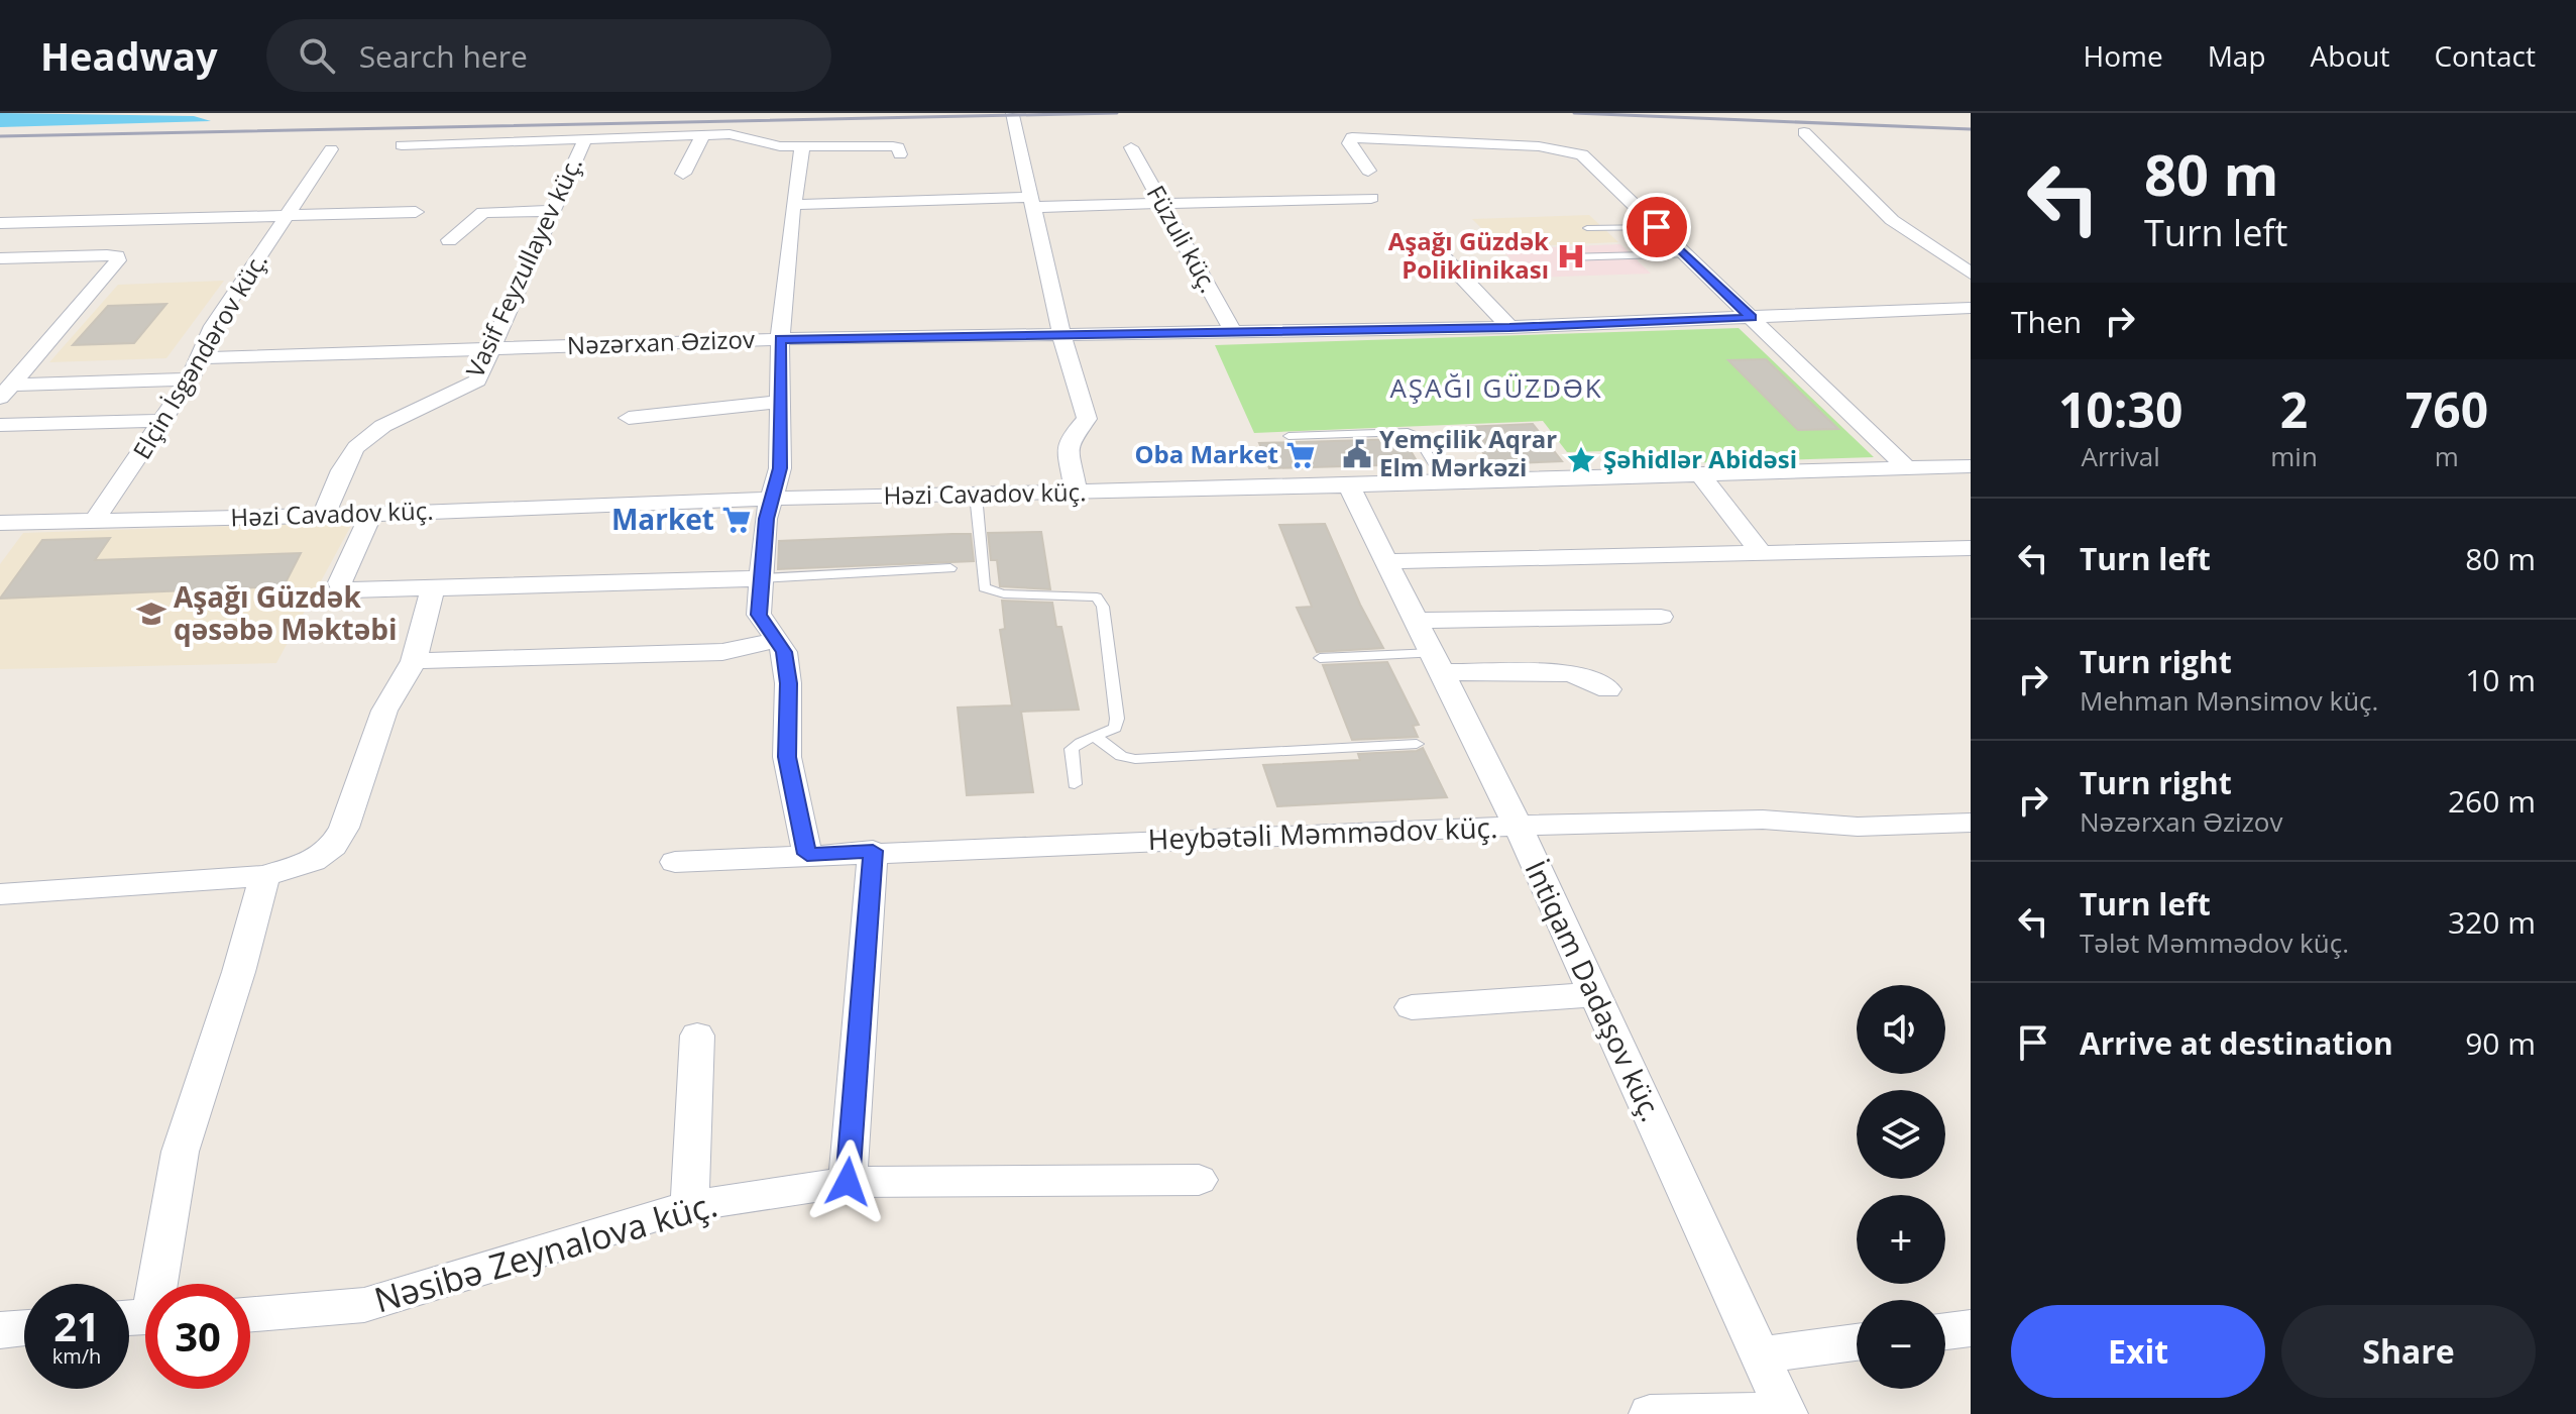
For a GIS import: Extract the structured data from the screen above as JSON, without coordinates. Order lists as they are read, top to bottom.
{
  "streets": {
    "street": [
      "Füzuli küç.",
      "Vasif Feyzullayev küç.",
      "Nəzərxan Əzizov",
      "Elçin İsgəndərov küç.",
      "Həzi Cavadov küç.",
      "Heybətəli Məmmədov küç.",
      "İntiqam Dadaşov küç.",
      "Nəsibə Zeynalova küç."
    ]
  },
  "crossings": [
    ["Füzuli küç.", "Nəzərxan Əzizov"],
    ["Vasif Feyzullayev küç.", "Nəzərxan Əzizov"],
    ["Vasif Feyzullayev küç.", "Həzi Cavadov küç."],
    ["Nəzərxan Əzizov", "Elçin İsgəndərov küç."],
    ["Elçin İsgəndərov küç.", "Həzi Cavadov küç."],
    ["Həzi Cavadov küç.", "İntiqam Dadaşov küç."],
    ["Heybətəli Məmmədov küç.", "İntiqam Dadaşov küç."]
  ],
  "districts": ["AŞAĞI GÜZDƏK"],
  "places": {
    "hospital": ["Aşağı Güzdək Poliklinikası"],
    "public building": ["Yemçilik Aqrar Elm Mərkəzi"],
    "supermarket": ["Oba Market", "Market"],
    "place": ["Şəhidlər Abidəsi"],
    "school or university": ["Aşağı Güzdək qəsəbə Məktəbi"]
  },
  "page": {
    "header": "Headway",
    "search": "Search here",
    "nav": [
      "Home",
      "Map",
      "About",
      "Contact"
    ],
    "turn": ["80 m", "Turn left"],
    "then": "Then",
    "eta": [
      "10:30",
      "Arrival",
      "2",
      "min",
      "760",
      "m"
    ],
    "list": [
      {
        "name": "Turn left",
        "value": "80 m"
      },
      {
        "name": "Turn right",
        "note": "Mehman Mənsimov küç.",
        "value": "10 m"
      },
      {
        "name": "Turn right",
        "note": "Nəzərxan Əzizov",
        "value": "260 m"
      },
      {
        "name": "Turn left",
        "note": "Tələt Məmmədov küç.",
        "value": "320 m"
      },
      {
        "name": "Arrive at destination",
        "value": "90 m"
      }
    ],
    "map_buttons": ["+", "−"],
    "speed": "21 km/h",
    "limit": "30",
    "buttons": ["Exit", "Share"]
  }
}
